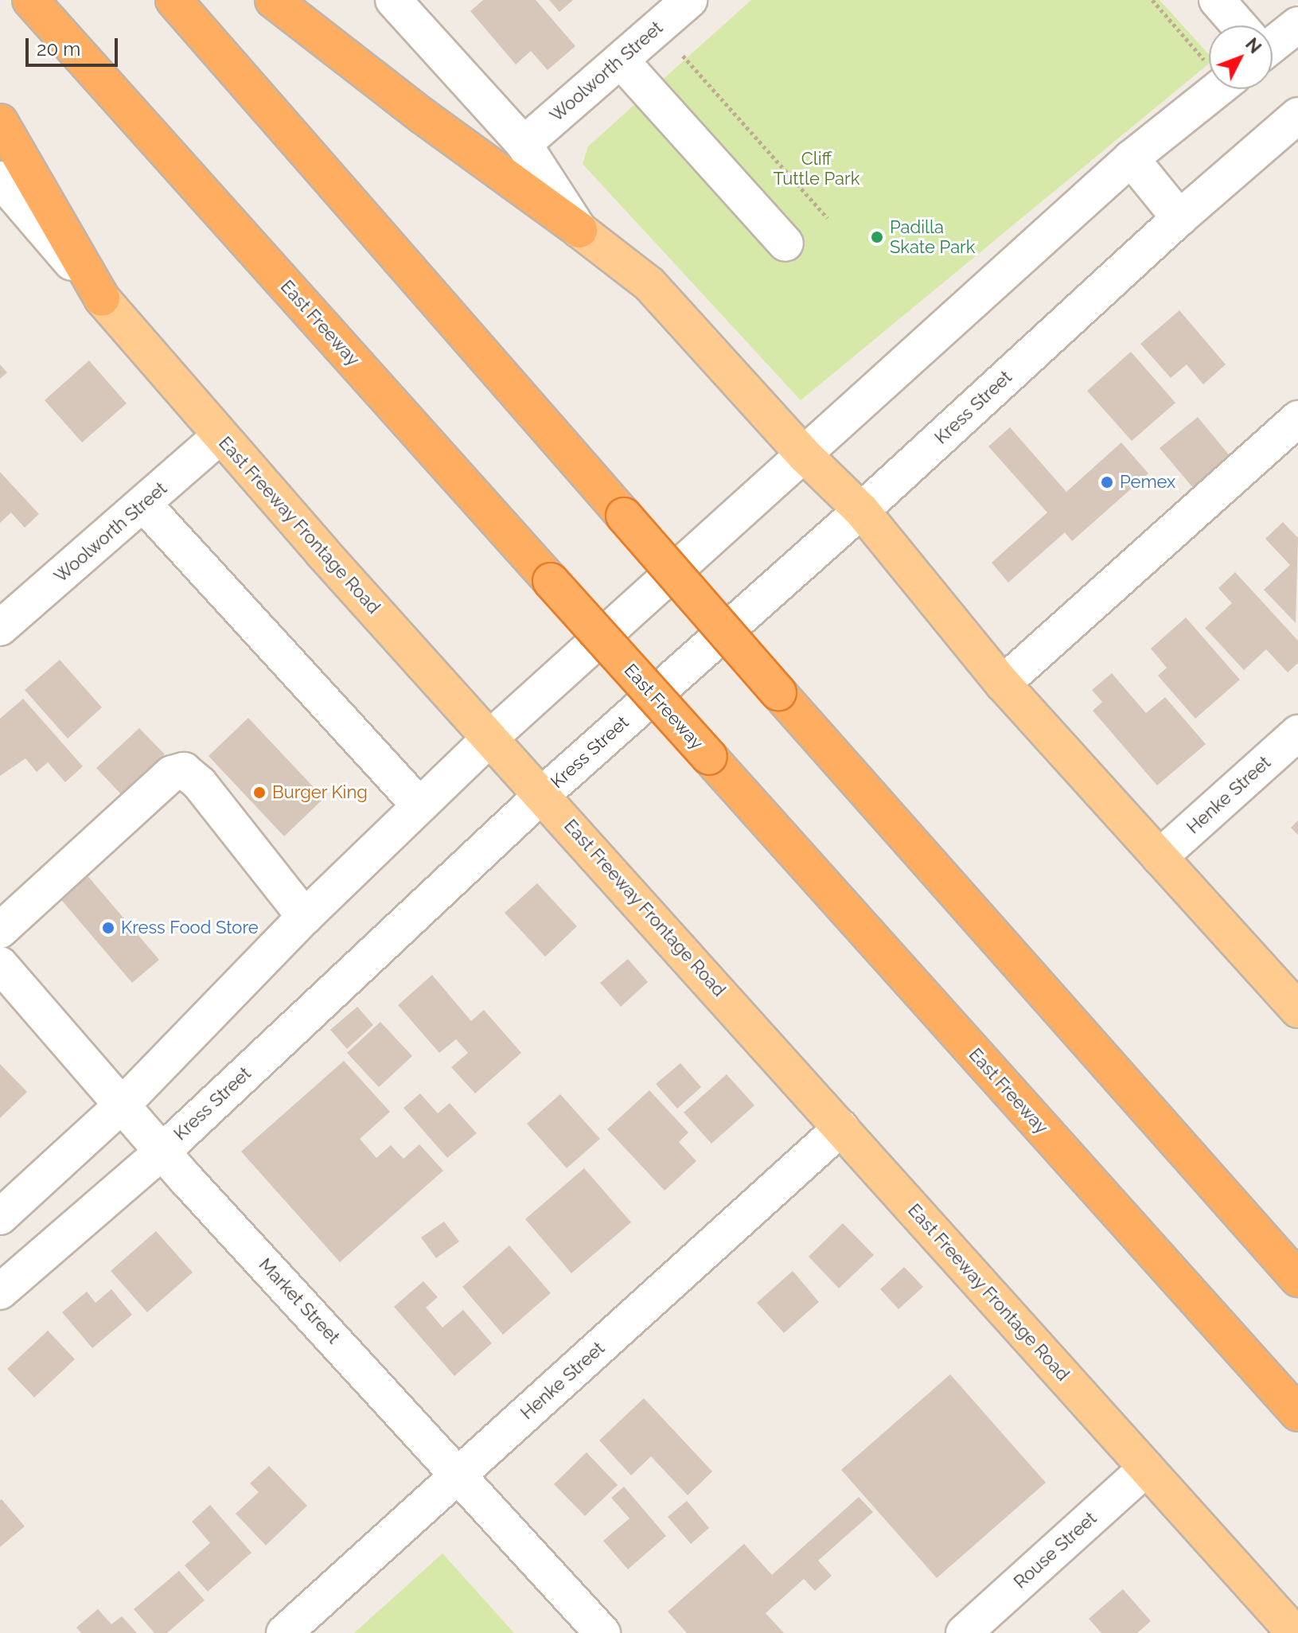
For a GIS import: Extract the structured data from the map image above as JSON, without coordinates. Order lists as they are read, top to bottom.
{
  "streets": {
    "highway": ["East Freeway"],
    "main road": ["East Freeway Frontage Road"],
    "street": [
      "Woolworth Street",
      "Kress Street",
      "Henke Street",
      "Market Street",
      "Rouse Street"
    ]
  },
  "crossings": [
    ["Woolworth Street", "East Freeway Frontage Road"],
    ["Kress Street", "East Freeway Frontage Road"],
    ["Kress Street", "Market Street"],
    ["East Freeway Frontage Road", "Henke Street"],
    ["East Freeway Frontage Road", "Rouse Street"],
    ["Henke Street", "Market Street"]
  ],
  "parks": ["Cliff Tuttle Park"],
  "places": [
    "Padilla Skate Park",
    "Pemex",
    "Burger King",
    "Kress Food Store"
  ],
  "scale_bar": "20 m",
  "north": "top right"
}
